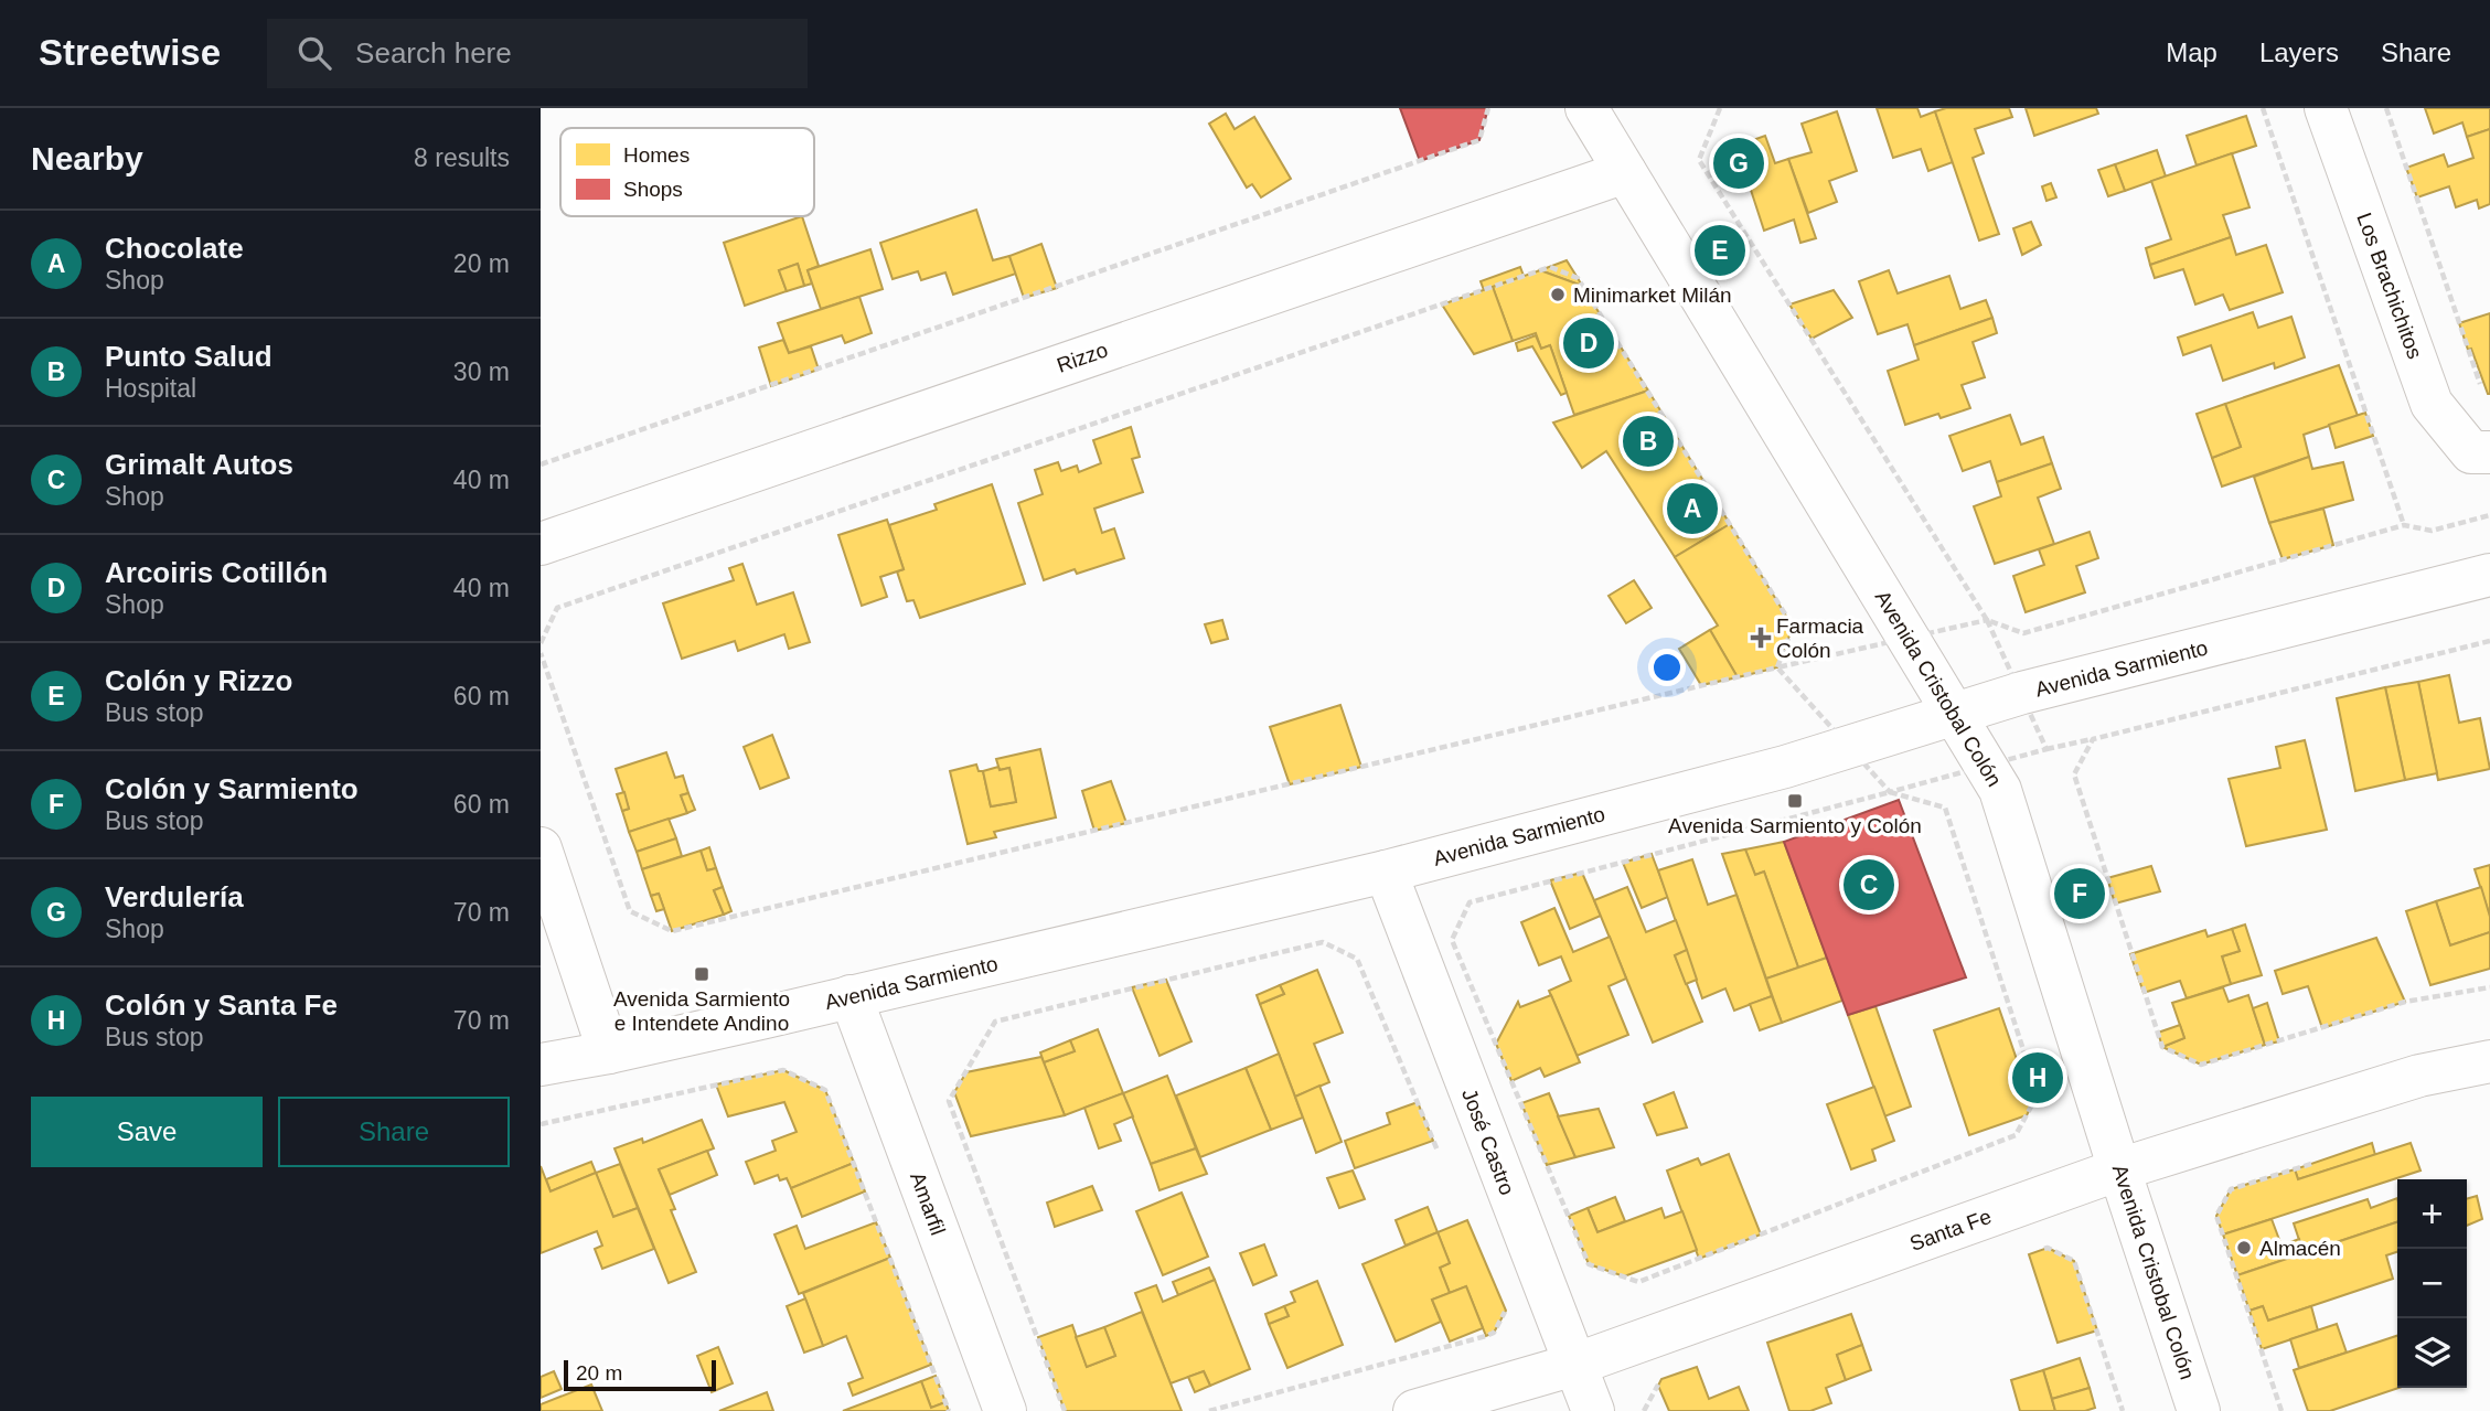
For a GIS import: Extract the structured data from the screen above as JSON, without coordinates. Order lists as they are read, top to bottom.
{
  "streets": {
    "street": [
      "Los Brachichitos",
      "Rizzo",
      "Avenida Sarmiento",
      "Avenida Cristobal Colón",
      "José Castro",
      "Amarfil",
      "Santa Fe"
    ]
  },
  "crossings": [
    ["Rizzo", "Avenida Cristobal Colón"],
    ["Avenida Sarmiento", "Avenida Cristobal Colón"],
    ["Avenida Sarmiento", "José Castro"],
    ["Avenida Sarmiento", "Amarfil"],
    ["Avenida Cristobal Colón", "Santa Fe"],
    ["José Castro", "Santa Fe"]
  ],
  "places": {
    "other": ["Minimarket Milán", "Almacén"],
    "health": ["Farmacia Colón"],
    "transit": ["Avenida Sarmiento y Colón", "Avenida Sarmiento e Intendete Andino"]
  },
  "legend": ["Homes", "Shops"],
  "scale_bar": "20 m",
  "page": {
    "header": "Streetwise",
    "search": "Search here",
    "nav": ["Map", "Layers", "Share"],
    "heading": ["Nearby", "8 results"],
    "pins": [
      "G",
      "E",
      "D",
      "B",
      "A",
      "C",
      "F",
      "H"
    ],
    "list": [
      {
        "mark": "A",
        "name": "Chocolate",
        "note": "Shop",
        "value": "20 m"
      },
      {
        "mark": "B",
        "name": "Punto Salud",
        "note": "Hospital",
        "value": "30 m"
      },
      {
        "mark": "C",
        "name": "Grimalt Autos",
        "note": "Shop",
        "value": "40 m"
      },
      {
        "mark": "D",
        "name": "Arcoiris Cotillón",
        "note": "Shop",
        "value": "40 m"
      },
      {
        "mark": "E",
        "name": "Colón y Rizzo",
        "note": "Bus stop",
        "value": "60 m"
      },
      {
        "mark": "F",
        "name": "Colón y Sarmiento",
        "note": "Bus stop",
        "value": "60 m"
      },
      {
        "mark": "G",
        "name": "Verdulería",
        "note": "Shop",
        "value": "70 m"
      },
      {
        "mark": "H",
        "name": "Colón y Santa Fe",
        "note": "Bus stop",
        "value": "70 m"
      }
    ],
    "buttons": ["Save", "Share"],
    "map_buttons": ["+", "−"],
    "scale": "20 m"
  }
}
